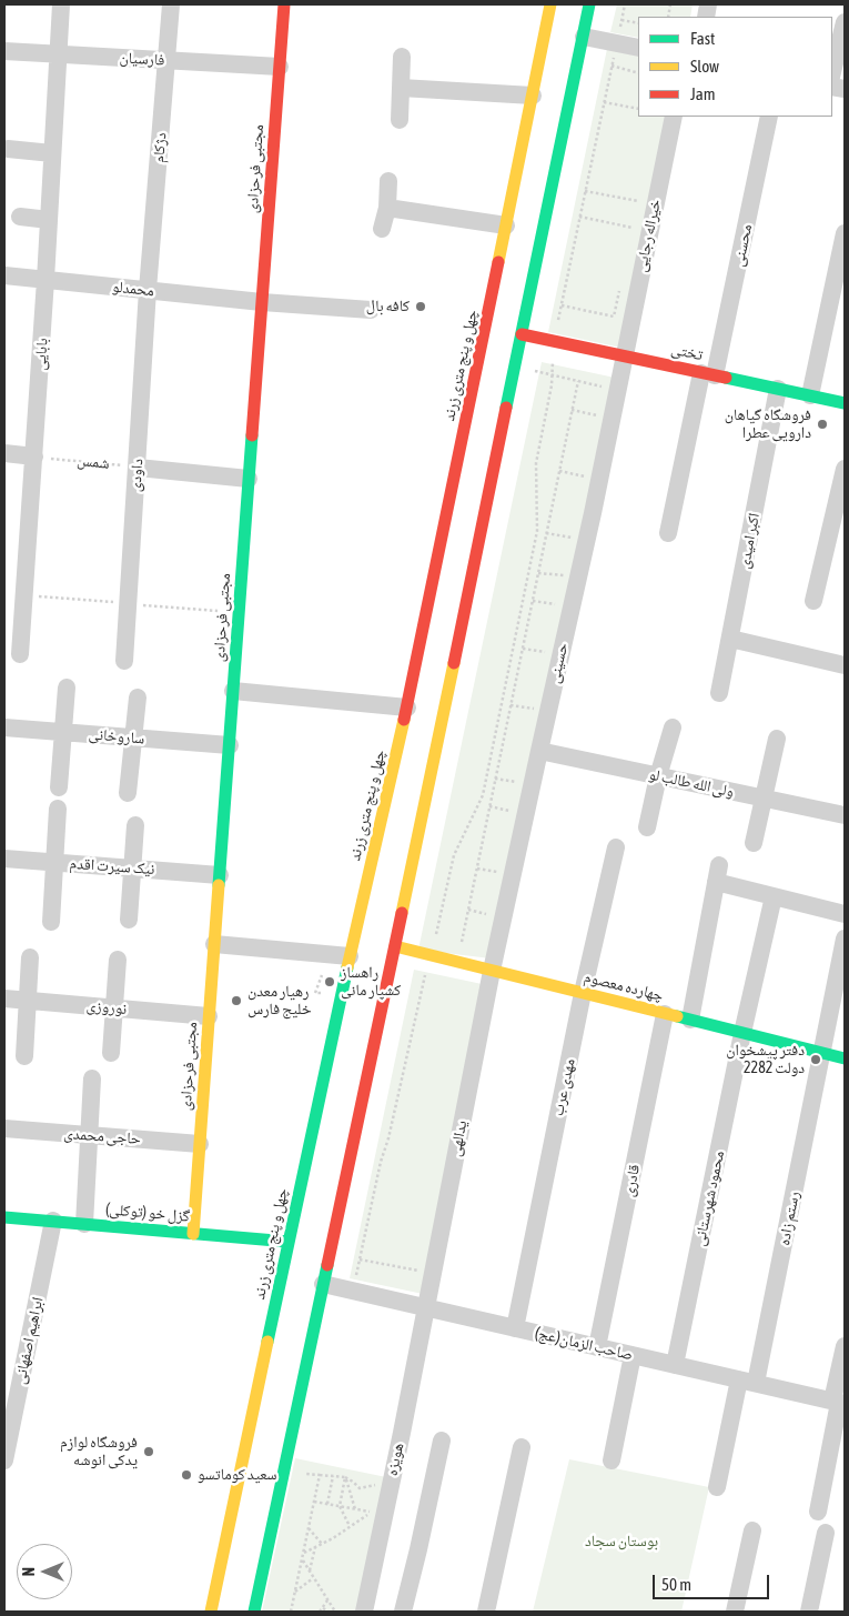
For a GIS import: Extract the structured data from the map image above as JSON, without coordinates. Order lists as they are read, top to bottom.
{
  "streets": {
    "main road": [
      "مجتبی فرحزادی",
      "تختی",
      "چهل و پنج متری زرند",
      "چهارده معصوم",
      "گزل خو (توکلی)"
    ],
    "street": [
      "فارسیان",
      "دژکام",
      "خیراله رجایی",
      "محسنی",
      "محمدلو",
      "بابایی",
      "داودی",
      "اکبر امیدی",
      "حسینی",
      "ساروخانی",
      "ولی الله طالب لو",
      "نیک سیرت اقدم",
      "نوروزی",
      "مهدی عرب",
      "حاجی محمدی",
      "یدالهی",
      "قادری",
      "محمود شهرستانی",
      "رستم زاده",
      "ابراهیم اصفهانی",
      "صاحب الزمان(عج)",
      "هویزه"
    ],
    "path": ["شمس"]
  },
  "crossings": [
    ["فارسیان", "دژکام"],
    ["فارسیان", "مجتبی فرحزادی"],
    ["فارسیان", "بابایی"],
    ["دژکام", "محمدلو"],
    ["دژکام", "داودی"],
    ["مجتبی فرحزادی", "محمدلو"],
    ["مجتبی فرحزادی", "ساروخانی"],
    ["مجتبی فرحزادی", "نیک سیرت اقدم"],
    ["مجتبی فرحزادی", "نوروزی"],
    ["مجتبی فرحزادی", "حاجی محمدی"],
    ["مجتبی فرحزادی", "گزل خو (توکلی)"],
    ["خیراله رجایی", "تختی"],
    ["خیراله رجایی", "حسینی"],
    ["محسنی", "تختی"],
    ["محمدلو", "بابایی"],
    ["محمدلو", "داودی"],
    ["تختی", "اکبر امیدی"],
    ["تختی", "حسینی"],
    ["بابایی", "شمس"],
    ["چهل و پنج متری زرند", "گزل خو (توکلی)"],
    ["شمس", "داودی"],
    ["حسینی", "ولی الله طالب لو"],
    ["حسینی", "چهارده معصوم"],
    ["حسینی", "یدالهی"],
    ["چهارده معصوم", "مهدی عرب"],
    ["چهارده معصوم", "یدالهی"],
    ["چهارده معصوم", "قادری"],
    ["چهارده معصوم", "محمود شهرستانی"],
    ["چهارده معصوم", "رستم زاده"],
    ["مهدی عرب", "صاحب الزمان(عج)"],
    ["یدالهی", "صاحب الزمان(عج)"],
    ["یدالهی", "هویزه"],
    ["قادری", "صاحب الزمان(عج)"],
    ["محمود شهرستانی", "صاحب الزمان(عج)"],
    ["گزل خو (توکلی)", "ابراهیم اصفهانی"],
    ["رستم زاده", "صاحب الزمان(عج)"],
    ["صاحب الزمان(عج)", "هویزه"]
  ],
  "parks": ["بوستان سجاد"],
  "places": [
    "کافه بال",
    "فروشگاه گیاهان دارویی عطرا",
    "راهساز کشپار مانی",
    "رهیار معدن خلیج فارس",
    "دفتر پیشخوان دولت 2282",
    "فروشگاه لوازم یدکی انوشه",
    "سعید کوماتسو"
  ],
  "legend": ["Fast", "Slow", "Jam"],
  "scale_bar": "50 m",
  "north": "left"
}
